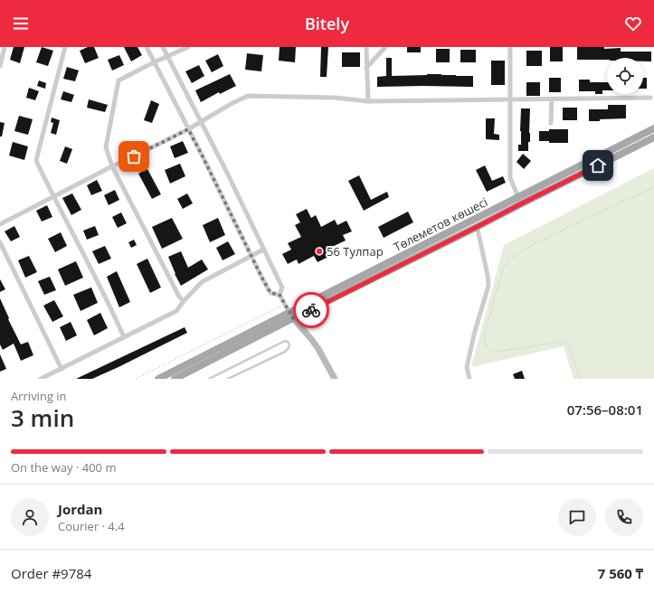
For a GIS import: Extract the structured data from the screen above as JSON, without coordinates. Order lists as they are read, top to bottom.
{
  "streets": {
    "main road": ["Төлеметов көшесі"]
  },
  "places": ["56 Тулпар"],
  "page": {
    "header": "Bitely",
    "heading": ["3 min", "Arriving in", "07:56–08:01"],
    "panel": [
      "Jordan",
      "Courier · 4.4",
      "Order #9784",
      "7 560 ₸"
    ],
    "bar": "On the way · 400 m"
  }
}
